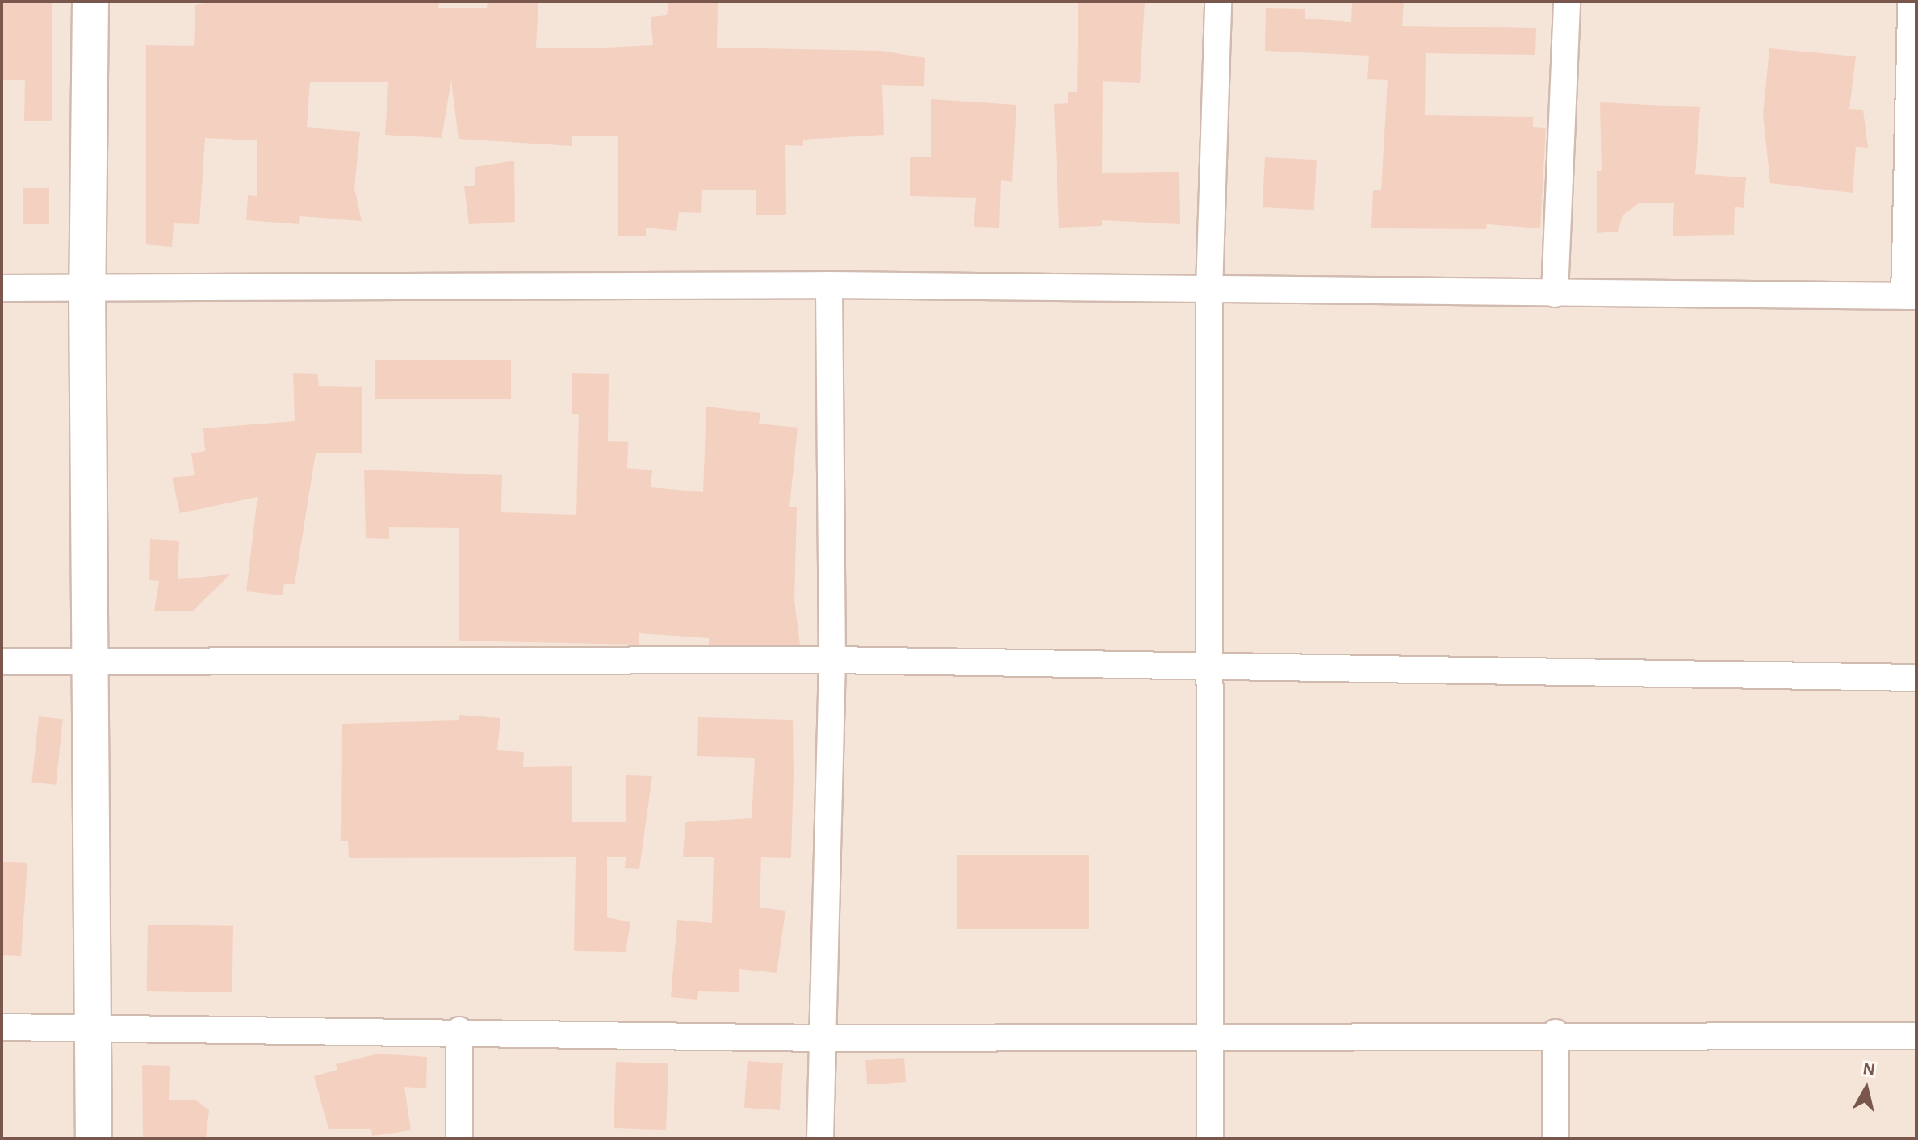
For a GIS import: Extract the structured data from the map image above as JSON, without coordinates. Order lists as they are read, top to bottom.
{
  "north": "top"
}
